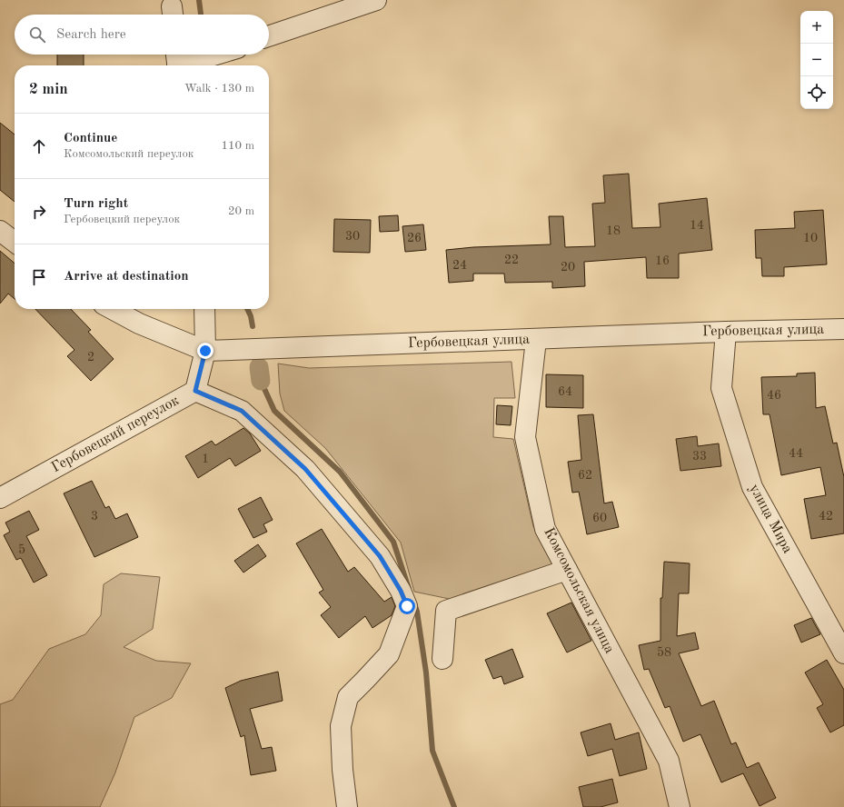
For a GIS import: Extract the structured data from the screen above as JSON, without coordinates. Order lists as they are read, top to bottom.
{
  "streets": {
    "street": [
      "Гербовецкая улица",
      "Гербовецкий переулок",
      "улица Мира",
      "Комсомольская улица"
    ]
  },
  "crossings": [
    ["Гербовецкая улица", "Гербовецкий переулок"],
    ["Гербовецкая улица", "улица Мира"],
    ["Гербовецкая улица", "Комсомольская улица"]
  ],
  "house_numbers": [
    "14",
    "18",
    "30",
    "26",
    "10",
    "22",
    "16",
    "24",
    "20",
    "2",
    "64",
    "46",
    "44",
    "33",
    "1",
    "62",
    "3",
    "42",
    "60",
    "5",
    "58"
  ],
  "page": {
    "map_buttons": ["+", "−"],
    "search": "Search here",
    "heading": ["2 min", "Walk · 130 m"],
    "list": [
      ["Continue", "Комсомольский переулок", "110 m"],
      ["Turn right", "Гербовецкий переулок", "20 m"],
      "Arrive at destination"
    ]
  }
}
